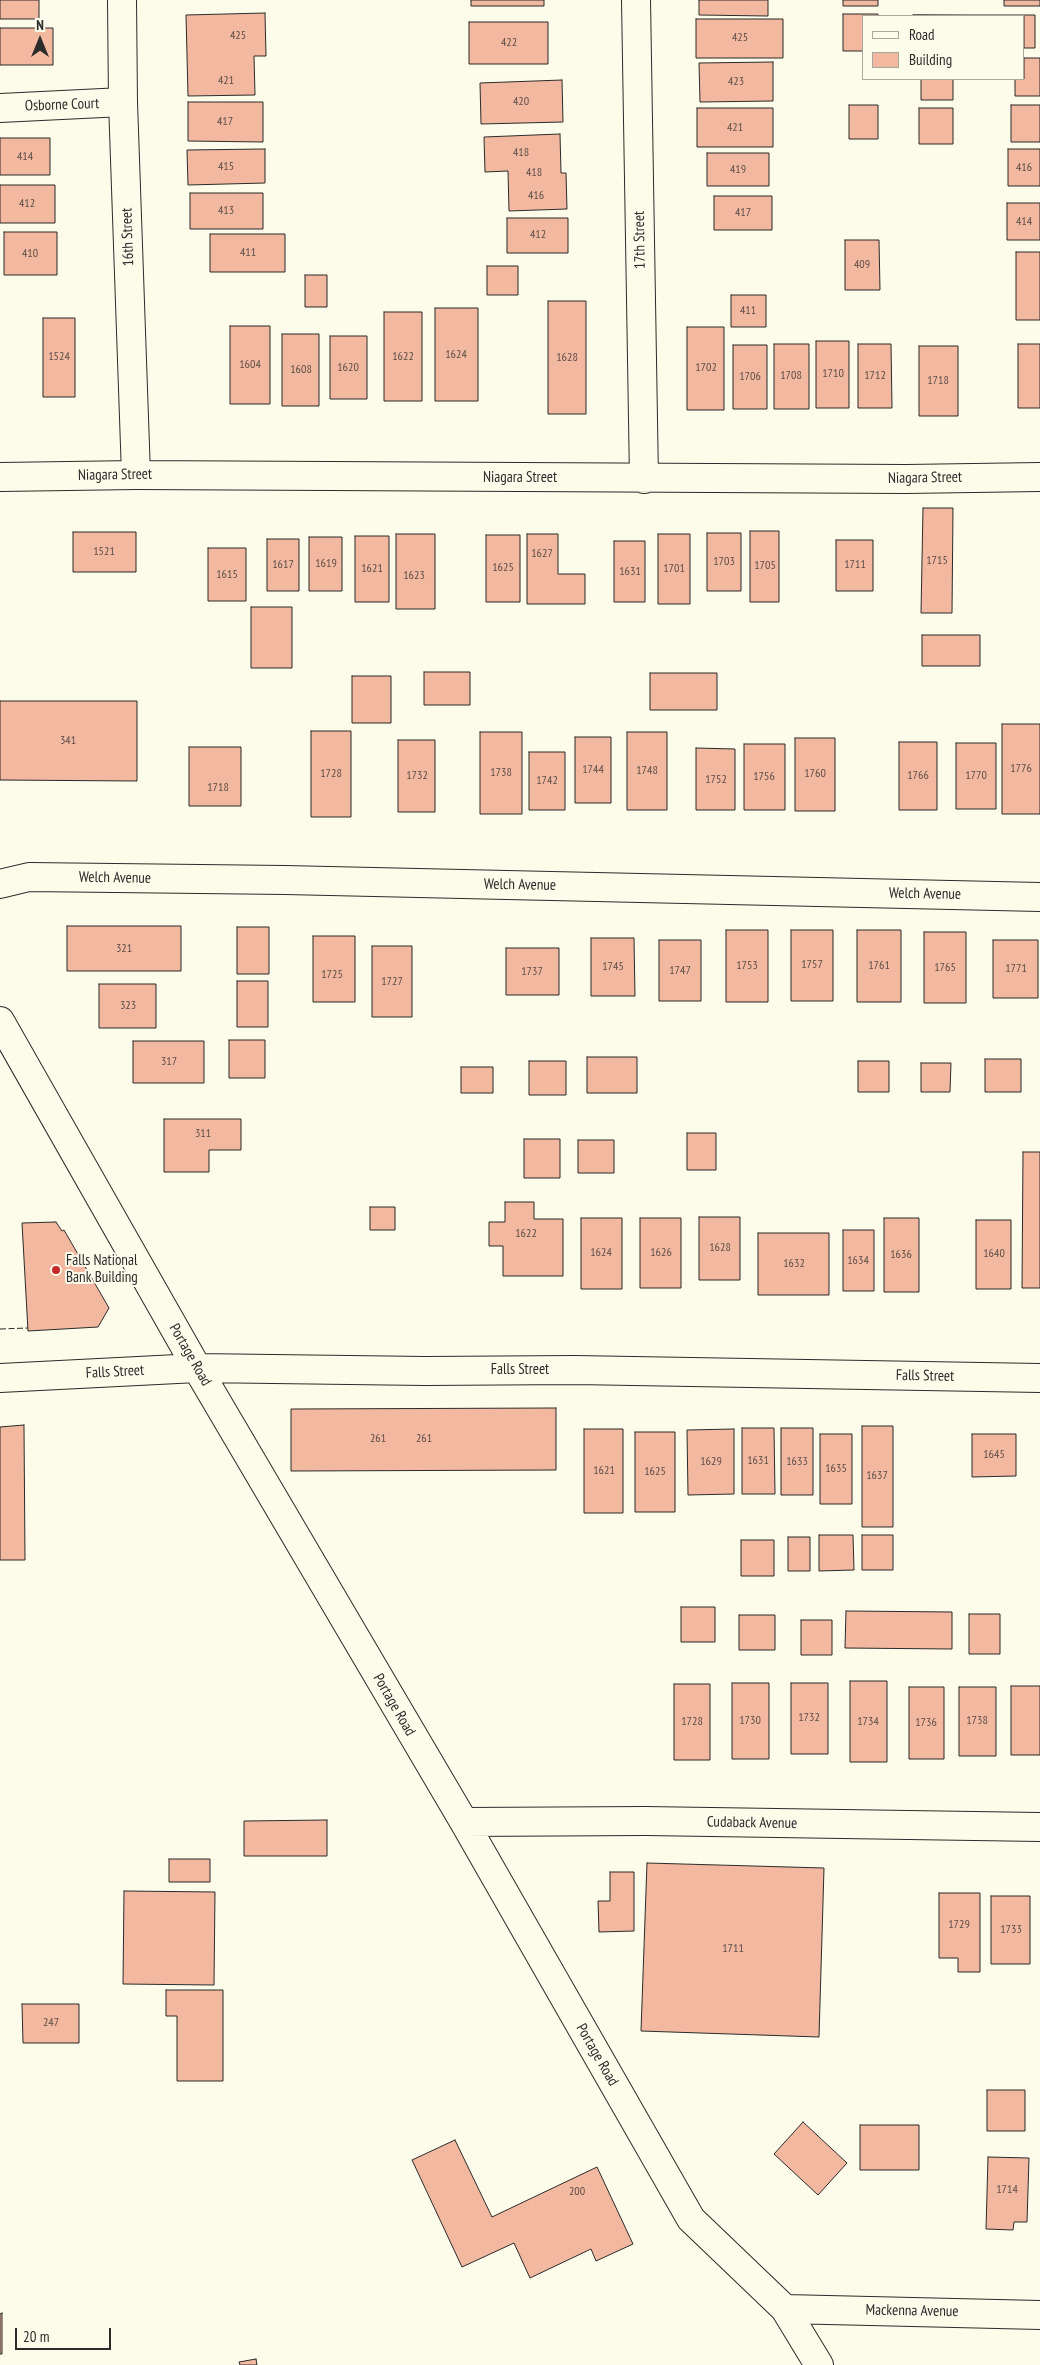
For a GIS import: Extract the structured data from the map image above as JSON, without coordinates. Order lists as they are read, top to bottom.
{
  "streets": {
    "street": [
      "Osborne Court",
      "16th Street",
      "17th Street",
      "Niagara Street",
      "Welch Avenue",
      "Portage Road",
      "Falls Street",
      "Cudaback Avenue",
      "Mackenna Avenue"
    ]
  },
  "crossings": [
    ["Osborne Court", "16th Street"],
    ["16th Street", "Niagara Street"],
    ["17th Street", "Niagara Street"],
    ["Portage Road", "Falls Street"],
    ["Portage Road", "Cudaback Avenue"],
    ["Portage Road", "Mackenna Avenue"]
  ],
  "places": ["Falls National Bank Building"],
  "house_numbers": [
    "425",
    "425",
    "422",
    "421",
    "423",
    "420",
    "417",
    "421",
    "418",
    "414",
    "415",
    "416",
    "419",
    "418",
    "416",
    "412",
    "413",
    "417",
    "414",
    "412",
    "411",
    "410",
    "409",
    "411",
    "1624",
    "1524",
    "1622",
    "1628",
    "1604",
    "1620",
    "1702",
    "1608",
    "1710",
    "1708",
    "1712",
    "1706",
    "1718",
    "1521",
    "1627",
    "1715",
    "1703",
    "1619",
    "1617",
    "1711",
    "1705",
    "1625",
    "1621",
    "1701",
    "1631",
    "1615",
    "1623",
    "341",
    "1776",
    "1744",
    "1748",
    "1738",
    "1728",
    "1760",
    "1732",
    "1766",
    "1770",
    "1756",
    "1752",
    "1742",
    "1718",
    "321",
    "1757",
    "1753",
    "1761",
    "1745",
    "1765",
    "1771",
    "1747",
    "1737",
    "1725",
    "1727",
    "323",
    "317",
    "311",
    "1622",
    "1628",
    "1624",
    "1626",
    "1640",
    "1636",
    "1634",
    "1632",
    "261",
    "261",
    "1645",
    "1631",
    "1629",
    "1633",
    "1635",
    "1621",
    "1625",
    "1637",
    "1732",
    "1730",
    "1738",
    "1728",
    "1734",
    "1736",
    "1729",
    "1733",
    "1711",
    "247",
    "1714",
    "200"
  ],
  "legend": ["Road", "Building"],
  "scale_bar": "20 m",
  "north": "top"
}
